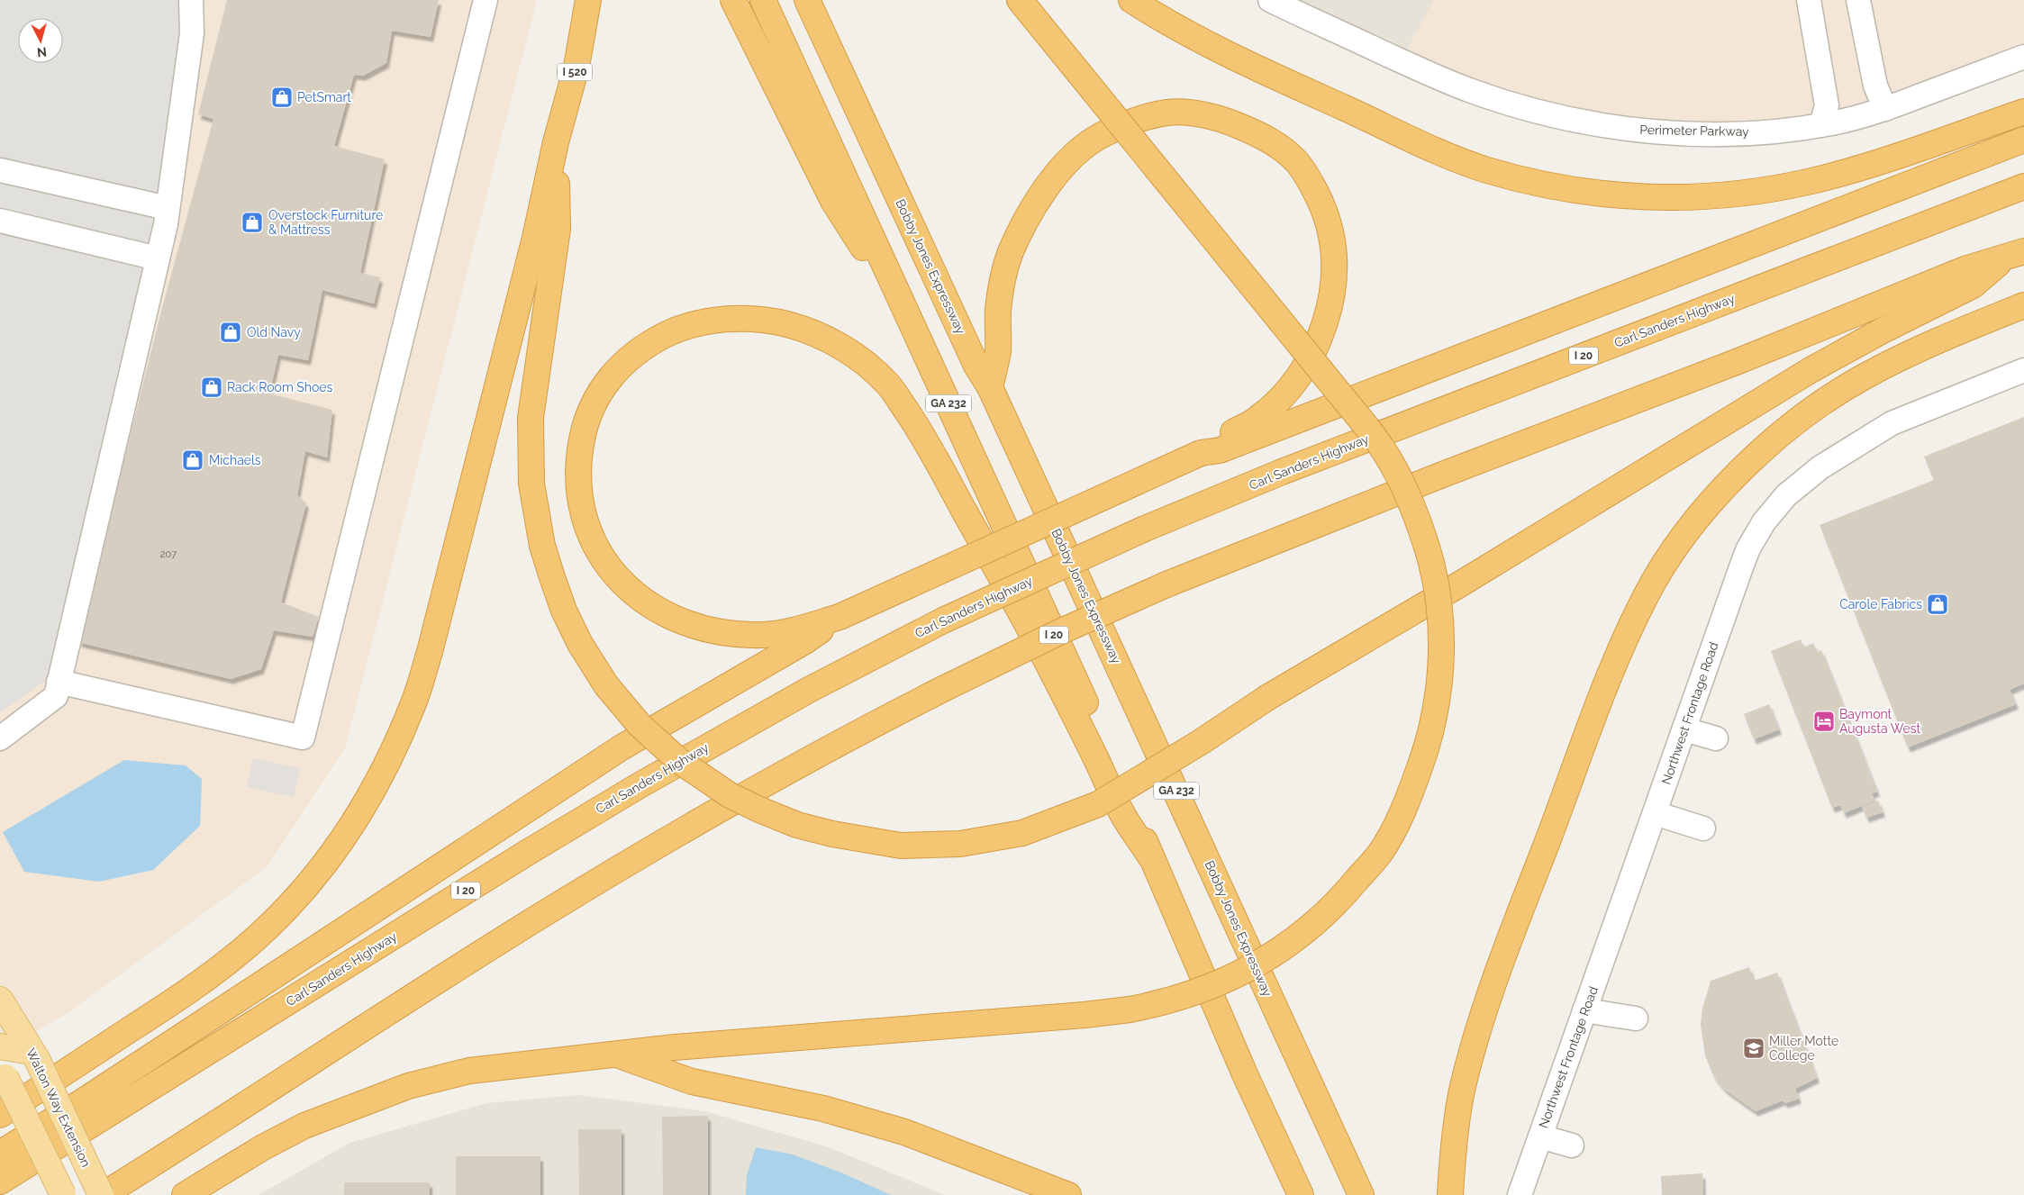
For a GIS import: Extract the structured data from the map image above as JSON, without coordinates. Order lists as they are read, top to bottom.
{
  "streets": {
    "highway": [
      "I 520",
      "Bobby Jones Expressway",
      "Carl Sanders Highway",
      "I 20",
      "GA 232"
    ],
    "main road": ["Walton Way Extension"],
    "street": ["Perimeter Parkway", "Northwest Frontage Road"]
  },
  "crossings": [
    ["I 20", "Walton Way Extension"]
  ],
  "places": {
    "shop": [
      "PetSmart",
      "Overstock Furniture & Mattress",
      "Old Navy",
      "Rack Room Shoes",
      "Michaels",
      "Carole Fabrics"
    ],
    "hotel": ["Baymont Augusta West"],
    "school or university": ["Miller Motte College"]
  },
  "house_numbers": ["207"],
  "north": "bottom"
}
